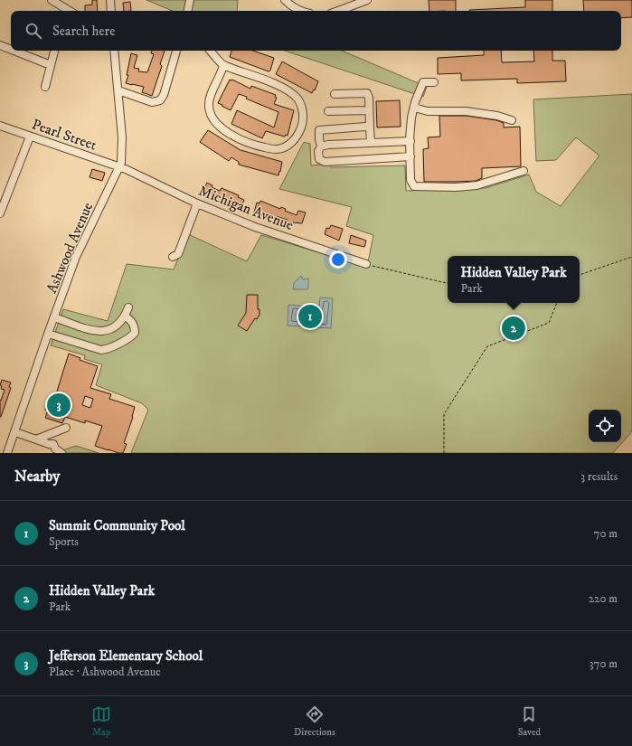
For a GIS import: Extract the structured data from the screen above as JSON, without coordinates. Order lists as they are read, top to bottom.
{
  "streets": {
    "street": ["Pearl Street", "Michigan Avenue", "Ashwood Avenue"]
  },
  "crossings": [
    ["Pearl Street", "Michigan Avenue"],
    ["Pearl Street", "Ashwood Avenue"],
    ["Michigan Avenue", "Ashwood Avenue"]
  ],
  "page": {
    "search": "Search here",
    "popup": ["Hidden Valley Park", "Park"],
    "pins": ["1", "2", "3"],
    "heading": ["Nearby", "3 results"],
    "list": [
      {
        "mark": "1",
        "name": "Summit Community Pool",
        "note": "Sports",
        "value": "70 m"
      },
      {
        "mark": "2",
        "name": "Hidden Valley Park",
        "note": "Park",
        "value": "220 m"
      },
      {
        "mark": "3",
        "name": "Jefferson Elementary School",
        "note": "Place · Ashwood Avenue",
        "value": "370 m"
      }
    ],
    "nav": ["Map", "Directions", "Saved"]
  }
}
